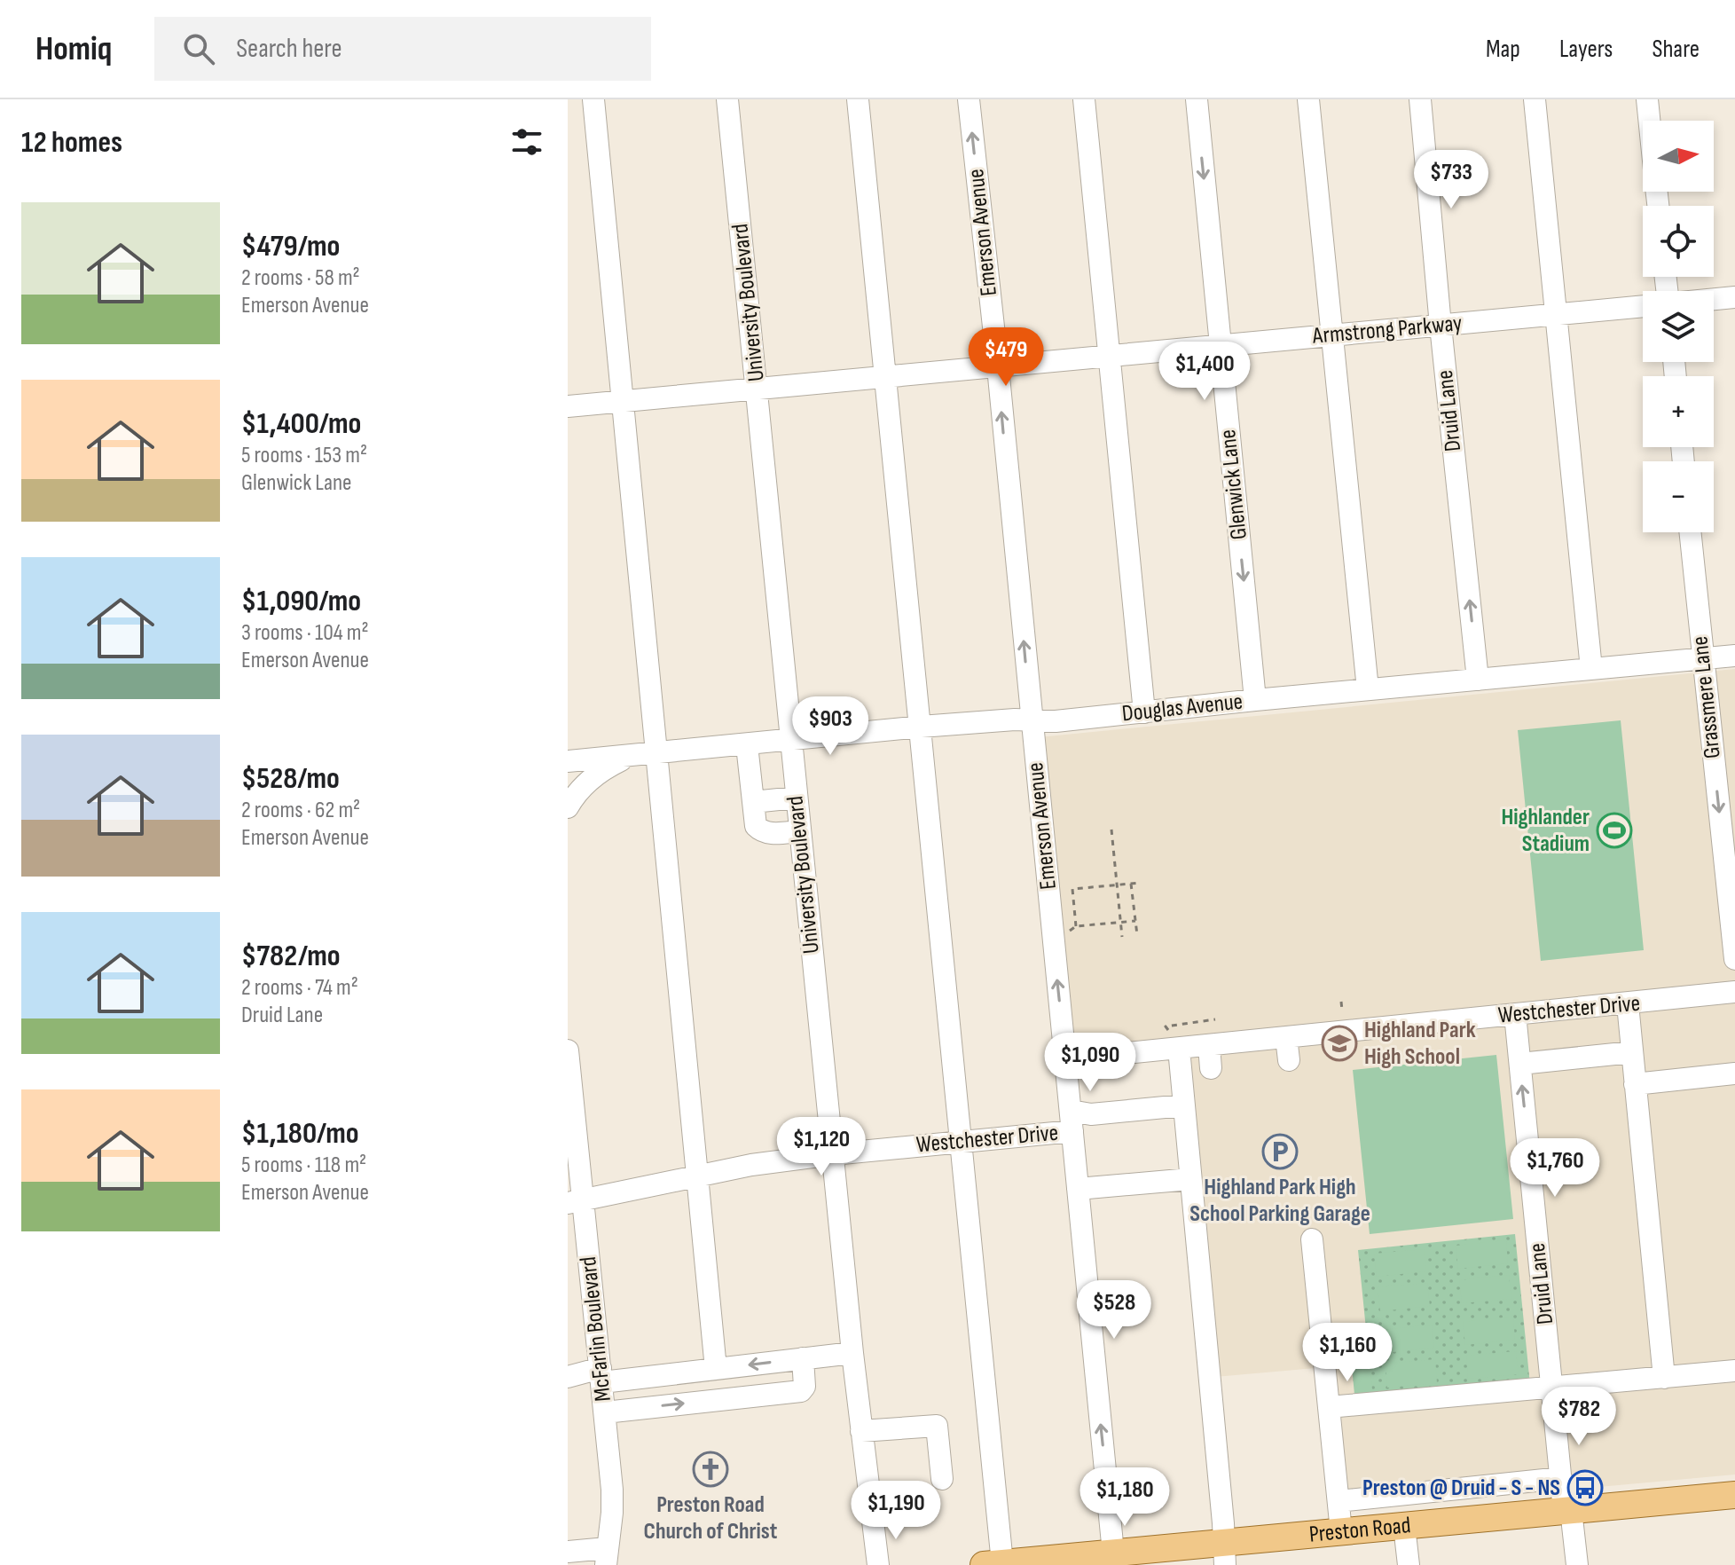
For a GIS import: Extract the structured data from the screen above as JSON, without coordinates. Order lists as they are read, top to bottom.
{
  "streets": {
    "main road": ["Preston Road"],
    "street": [
      "Emerson Avenue",
      "University Boulevard",
      "Armstrong Parkway",
      "Druid Lane",
      "Glenwick Lane",
      "Grassmere Lane",
      "Douglas Avenue",
      "Westchester Drive",
      "McFarlin Boulevard"
    ]
  },
  "crossings": [
    ["Emerson Avenue", "Armstrong Parkway"],
    ["Emerson Avenue", "Douglas Avenue"],
    ["Emerson Avenue", "Westchester Drive"],
    ["Emerson Avenue", "Preston Road"],
    ["University Boulevard", "Armstrong Parkway"],
    ["University Boulevard", "Douglas Avenue"],
    ["University Boulevard", "Westchester Drive"],
    ["Armstrong Parkway", "Druid Lane"],
    ["Armstrong Parkway", "Glenwick Lane"],
    ["Druid Lane", "Douglas Avenue"],
    ["Druid Lane", "Westchester Drive"],
    ["Druid Lane", "Preston Road"],
    ["Glenwick Lane", "Douglas Avenue"],
    ["Grassmere Lane", "Douglas Avenue"],
    ["Westchester Drive", "McFarlin Boulevard"]
  ],
  "one_way": ["Grassmere Lane"],
  "places": {
    "sports": ["Highlander Stadium"],
    "school or university": ["Highland Park High School"],
    "parking": ["Highland Park High School Parking Garage"],
    "church": ["Preston Road Church of Christ"],
    "bus stop": ["Preston @ Druid - S - NS"]
  },
  "north": "right",
  "page": {
    "header": "Homiq",
    "search": "Search here",
    "nav": ["Map", "Layers", "Share"],
    "heading": "12 homes",
    "map_buttons": ["+", "−"],
    "price": [
      "$733",
      "$479",
      "$1,400",
      "$903",
      "$1,090",
      "$1,120",
      "$1,760",
      "$528",
      "$1,160",
      "$782",
      "$1,180",
      "$1,190"
    ],
    "list": [
      {
        "name": "$479/mo",
        "note": "2 rooms · 58 m² · Emerson Avenue"
      },
      {
        "name": "$1,400/mo",
        "note": "5 rooms · 153 m² · Glenwick Lane"
      },
      {
        "name": "$1,090/mo",
        "note": "3 rooms · 104 m² · Emerson Avenue"
      },
      {
        "name": "$528/mo",
        "note": "2 rooms · 62 m² · Emerson Avenue"
      },
      {
        "name": "$782/mo",
        "note": "2 rooms · 74 m² · Druid Lane"
      },
      {
        "name": "$1,180/mo",
        "note": "5 rooms · 118 m² · Emerson Avenue"
      }
    ]
  }
}
